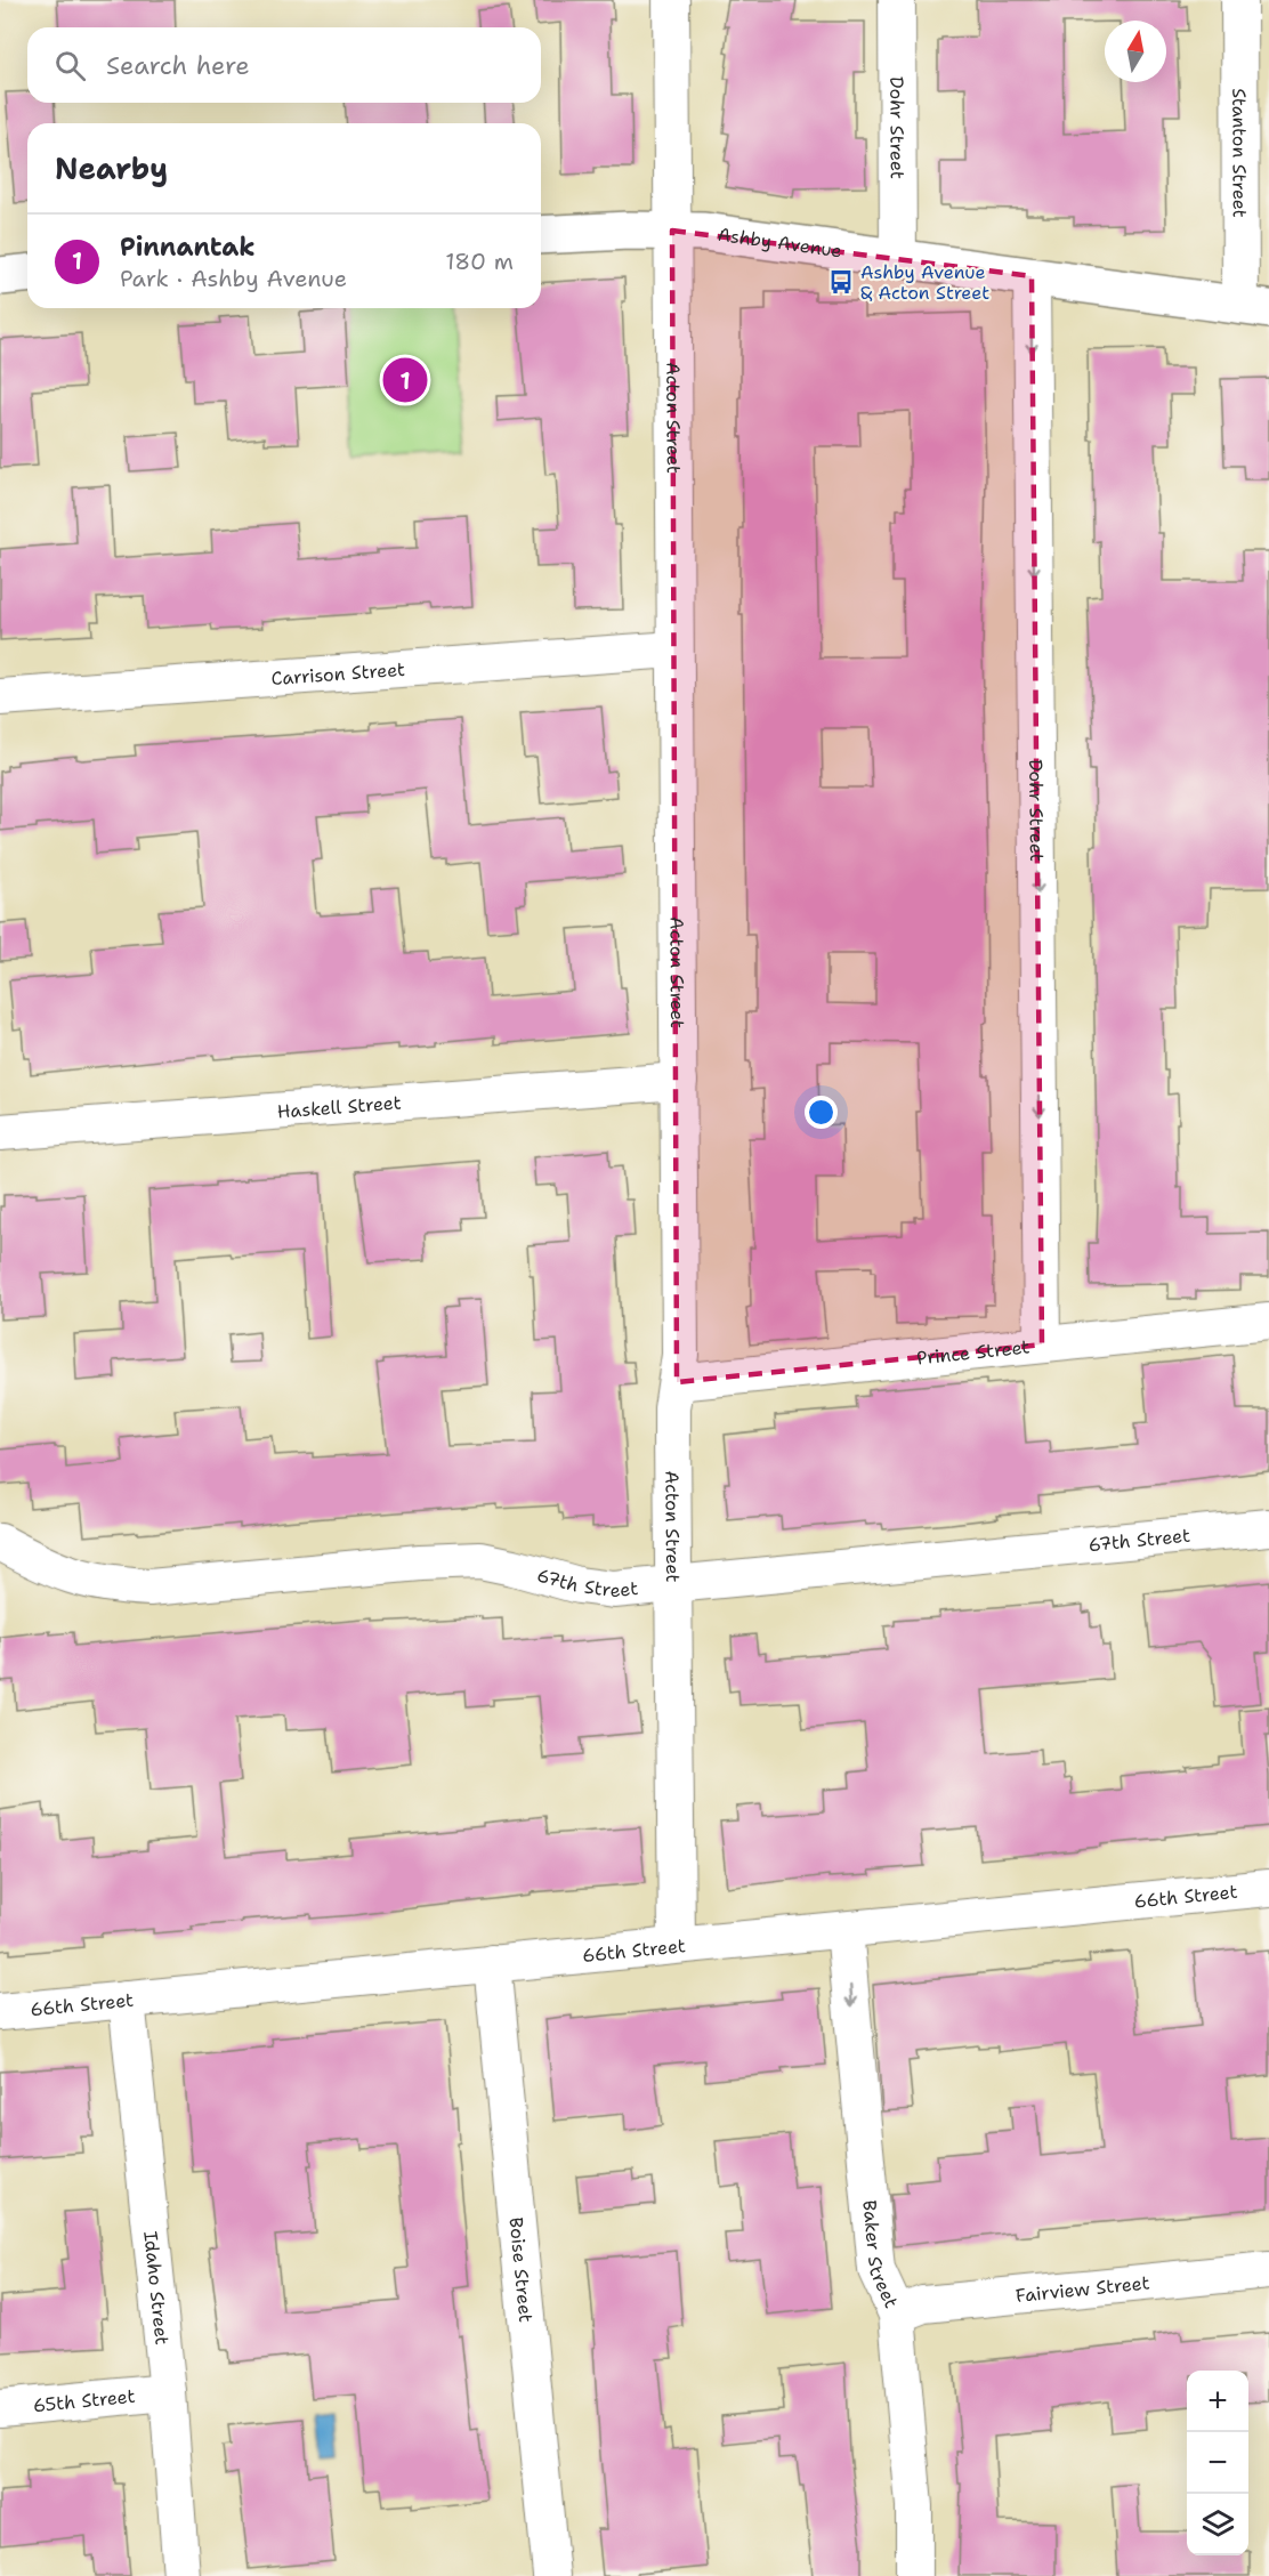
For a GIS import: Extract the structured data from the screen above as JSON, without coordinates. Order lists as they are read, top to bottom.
{
  "streets": {
    "main road": ["Ashby Avenue"],
    "street": [
      "Dohr Street",
      "Stanton Street",
      "Acton Street",
      "Carrison Street",
      "Haskell Street",
      "Prince Street",
      "67th Street",
      "66th Street",
      "Baker Street",
      "Boise Street",
      "Idaho Street",
      "Fairview Street",
      "65th Street"
    ]
  },
  "crossings": [
    ["Dohr Street", "Ashby Avenue"],
    ["Dohr Street", "Prince Street"],
    ["Stanton Street", "Ashby Avenue"],
    ["Ashby Avenue", "Acton Street"],
    ["Acton Street", "Carrison Street"],
    ["Acton Street", "Haskell Street"],
    ["Acton Street", "Prince Street"],
    ["Acton Street", "67th Street"],
    ["Acton Street", "66th Street"],
    ["66th Street", "Baker Street"],
    ["66th Street", "Boise Street"],
    ["66th Street", "Idaho Street"],
    ["Baker Street", "Fairview Street"],
    ["Idaho Street", "65th Street"]
  ],
  "one_way": ["Dohr Street", "Baker Street"],
  "places": {
    "bus stop": ["Ashby Avenue & Acton Street"]
  },
  "north": "top",
  "page": {
    "search": "Search here",
    "heading": "Nearby",
    "list": [
      {
        "mark": "1",
        "name": "Pinnantak",
        "note": "Park · Ashby Avenue",
        "value": "180 m"
      }
    ],
    "pins": "1",
    "map_buttons": ["+", "−"]
  }
}
